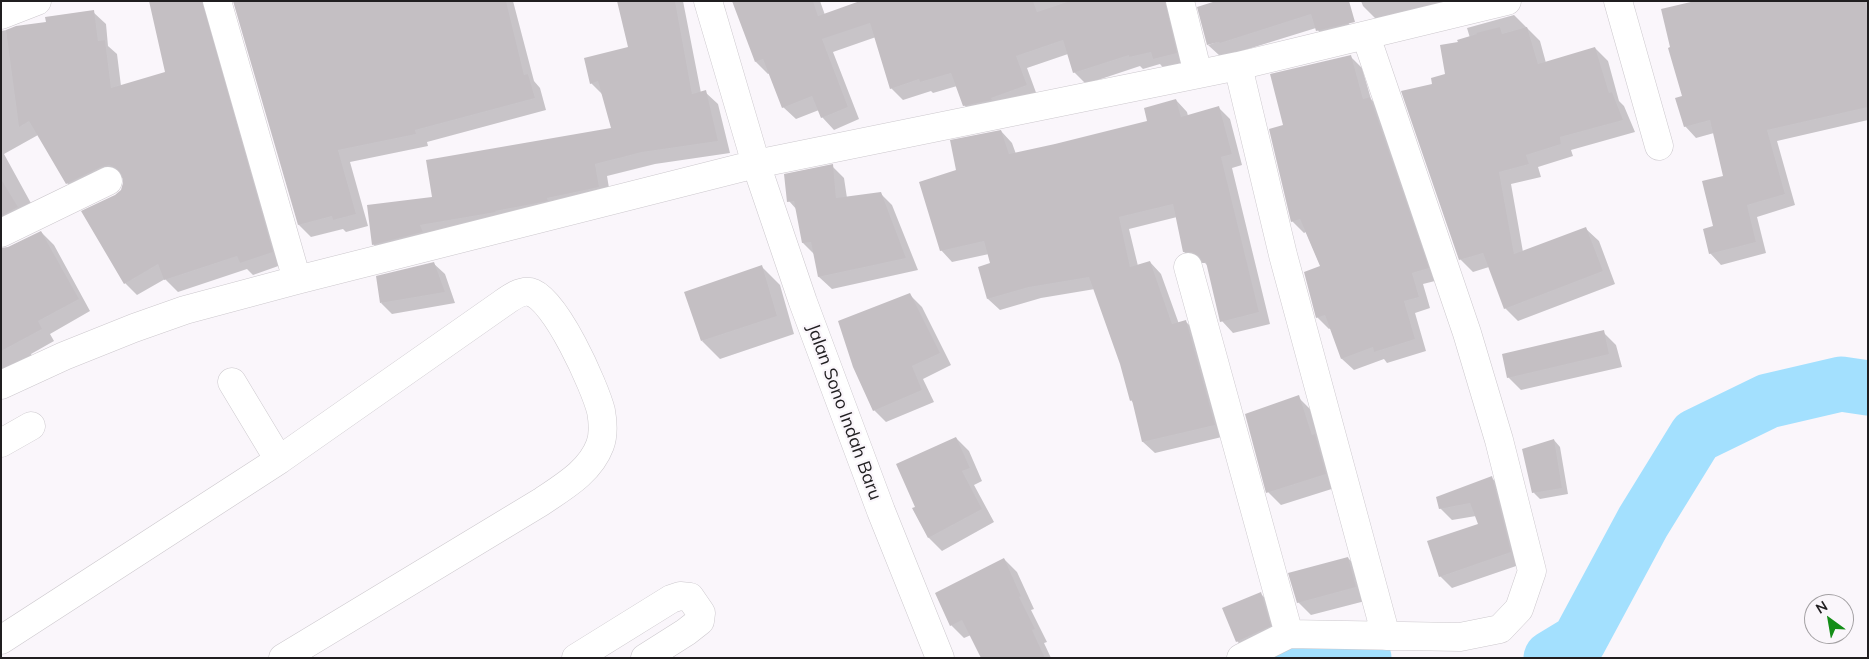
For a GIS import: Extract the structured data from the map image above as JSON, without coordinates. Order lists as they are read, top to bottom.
{
  "streets": {
    "street": ["Jalan Sono Indah Baru"]
  },
  "north": "top left"
}
